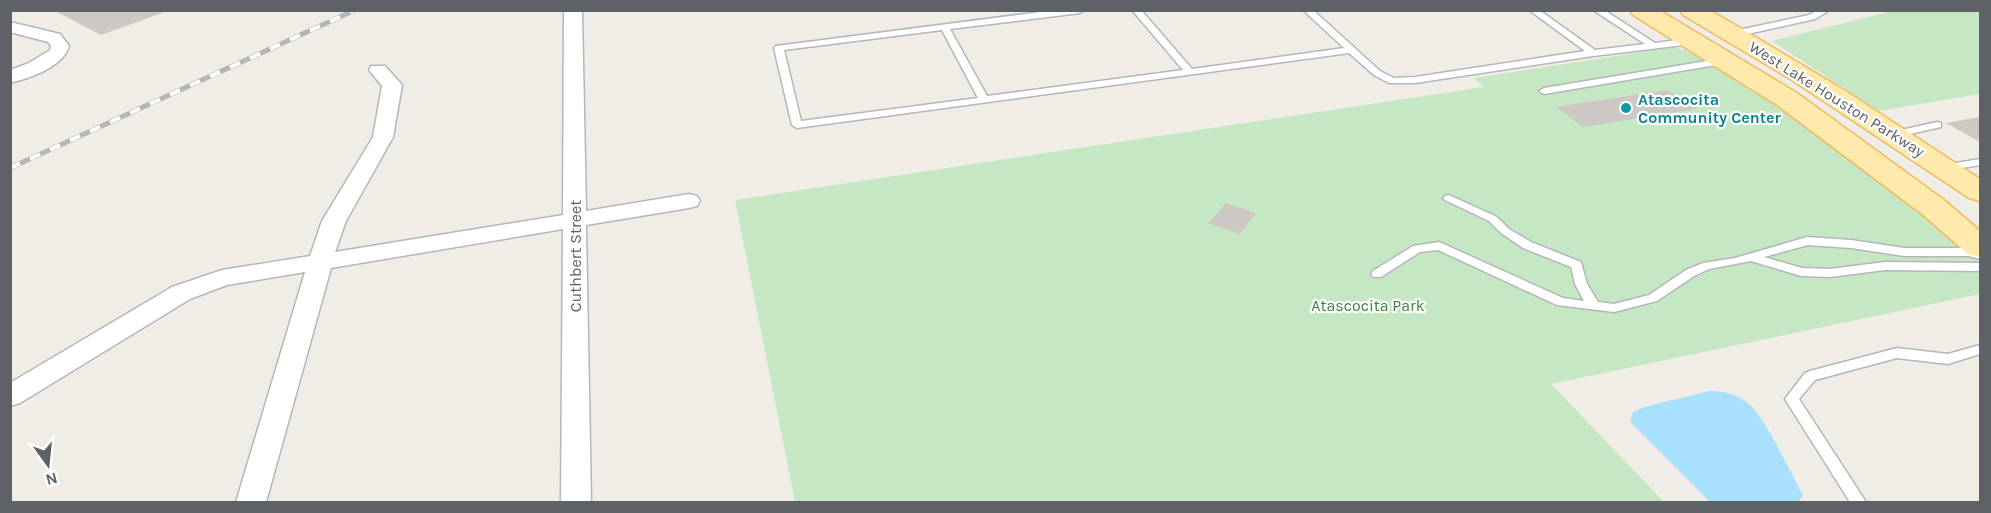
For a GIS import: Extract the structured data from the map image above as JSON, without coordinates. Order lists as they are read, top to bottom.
{
  "streets": {
    "main road": ["West Lake Houston Parkway"],
    "street": ["Cuthbert Street"]
  },
  "parks": ["Atascocita Park"],
  "places": ["Atascocita Community Center"],
  "north": "bottom"
}
